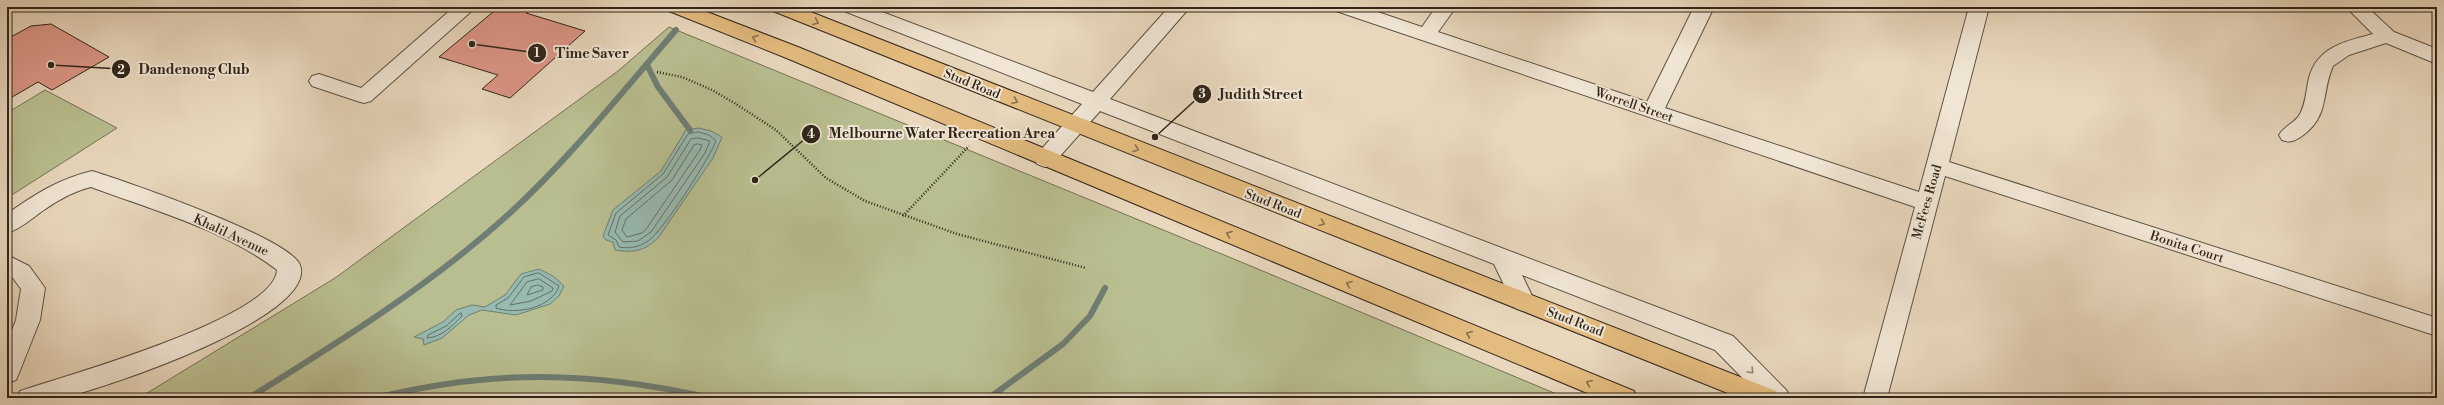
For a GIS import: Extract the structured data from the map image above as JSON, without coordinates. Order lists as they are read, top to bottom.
{
  "streets": {
    "highway": ["Stud Road"],
    "street": [
      "Worrell Street",
      "McFees Road",
      "Khalil Avenue",
      "Bonita Court"
    ]
  },
  "crossings": [
    ["Worrell Street", "McFees Road"],
    ["McFees Road", "Bonita Court"]
  ],
  "places": [
    "Time Saver",
    "Dandenong Club",
    "Judith Street",
    "Melbourne Water Recreation Area"
  ]
}
